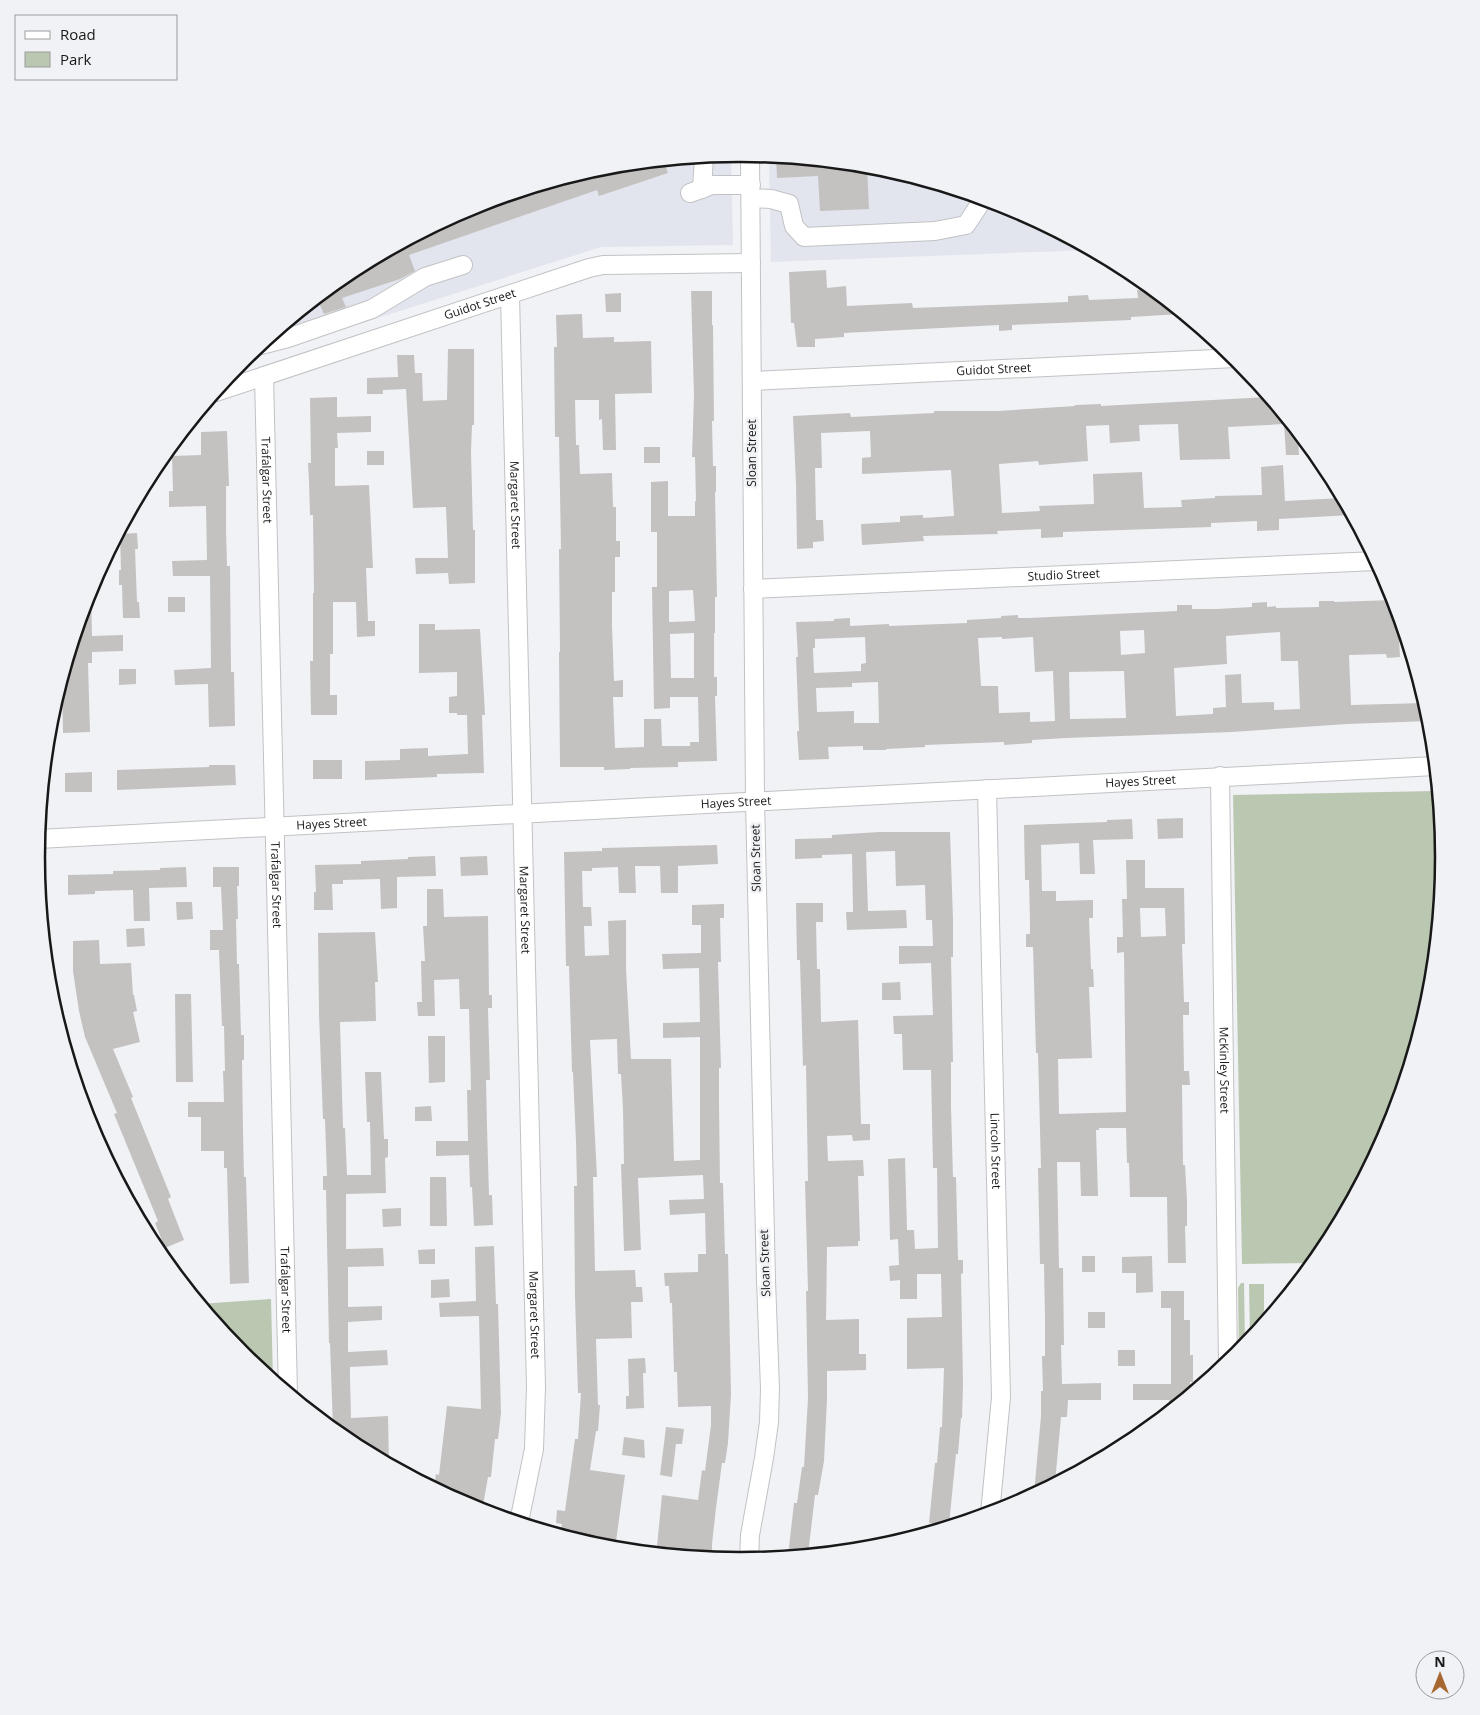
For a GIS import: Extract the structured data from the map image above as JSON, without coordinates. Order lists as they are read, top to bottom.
{
  "streets": {
    "street": [
      "Guidot Street",
      "Sloan Street",
      "Trafalgar Street",
      "Margaret Street",
      "Studio Street",
      "Hayes Street",
      "McKinley Street",
      "Lincoln Street"
    ]
  },
  "crossings": [
    ["Guidot Street", "Sloan Street"],
    ["Guidot Street", "Trafalgar Street"],
    ["Guidot Street", "Margaret Street"],
    ["Sloan Street", "Studio Street"],
    ["Sloan Street", "Hayes Street"],
    ["Trafalgar Street", "Hayes Street"],
    ["Margaret Street", "Hayes Street"],
    ["Hayes Street", "McKinley Street"],
    ["Hayes Street", "Lincoln Street"]
  ],
  "legend": ["Road", "Park"],
  "north": "top"
}
